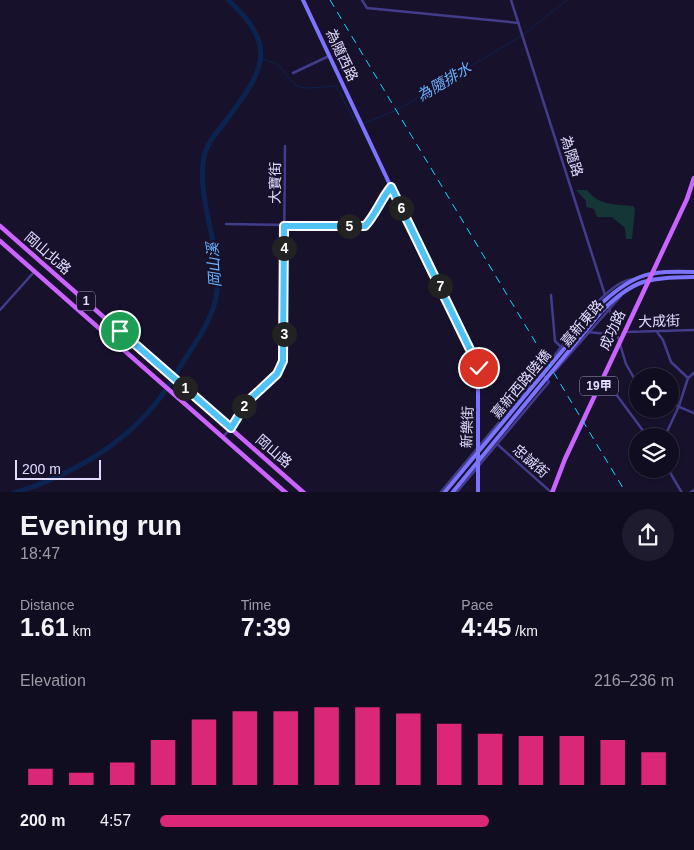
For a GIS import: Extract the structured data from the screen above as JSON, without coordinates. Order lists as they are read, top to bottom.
{
  "streets": {
    "main road": [
      "岡山北路",
      "1",
      "成功路",
      "19甲",
      "岡山路"
    ],
    "street": [
      "為隨西路",
      "為隨路",
      "大寶街",
      "大成街",
      "嘉新東路",
      "嘉新西路陸橋",
      "新樂街",
      "忠誠街"
    ]
  },
  "crossings": [
    ["為隨西路", "新樂街"],
    ["為隨路", "嘉新東路"],
    ["大寶街", "岡山路"],
    ["岡山北路", "岡山路"],
    ["大成街", "成功路"],
    ["嘉新東路", "成功路"],
    ["嘉新東路", "嘉新西路陸橋"],
    ["成功路", "忠誠街"]
  ],
  "water": ["為隨排水", "岡山溪"],
  "scale_bar": "200 m",
  "page": {
    "pins": [
      "6",
      "5",
      "4",
      "7",
      "3",
      "1",
      "2"
    ],
    "scale": "200 m",
    "heading": ["Evening run", "18:47"],
    "stats": [
      ["Distance", "1.61 km"],
      ["Time", "7:39"],
      ["Pace", "4:45 /km"]
    ],
    "chart": ["Elevation", "216–236 m"],
    "list": [
      {
        "name": "200 m",
        "note": "4:57"
      }
    ]
  }
}
